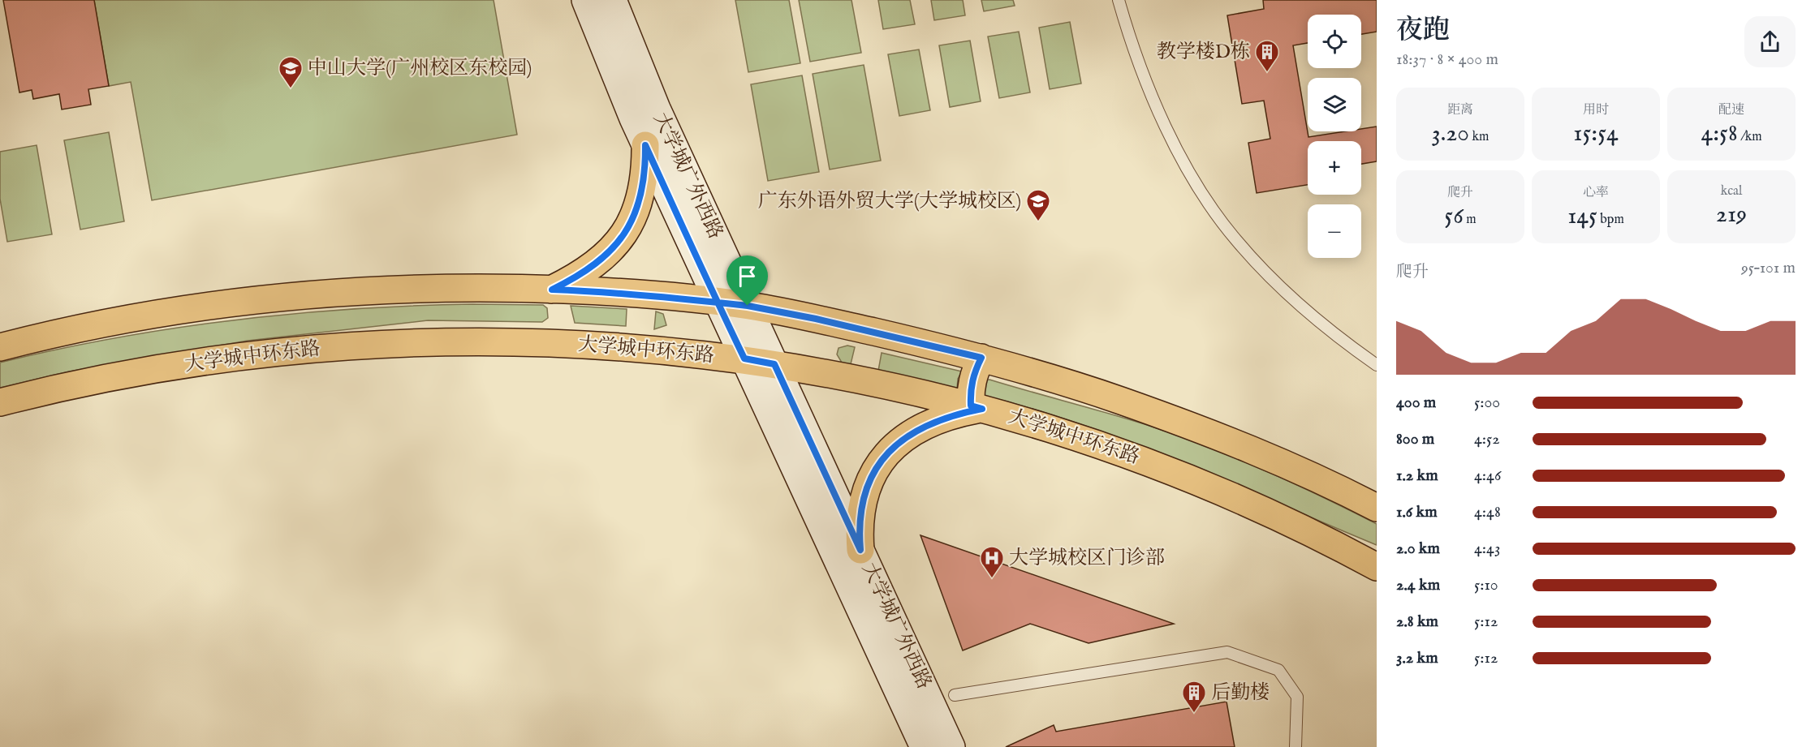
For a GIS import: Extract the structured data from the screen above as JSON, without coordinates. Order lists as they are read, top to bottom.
{
  "streets": {
    "main road": ["大学城广外西路", "大学城中环东路"]
  },
  "crossings": [
    ["大学城广外西路", "大学城中环东路"]
  ],
  "places": {
    "building": ["教学楼D栋", "后勤楼"],
    "school or university": ["中山大学(广州校区东校园)", "广东外语外贸大学(大学城校区)"],
    "hospital": ["大学城校区门诊部"]
  },
  "page": {
    "heading": ["夜跑", "18:37 · 8 × 400 m"],
    "map_buttons": ["+", "−"],
    "stats": [
      ["距离", "3.20 km"],
      ["用时", "15:54"],
      ["配速", "4:58 /km"],
      ["爬升", "56 m"],
      ["心率", "145 bpm"],
      ["kcal", "219"]
    ],
    "chart": ["爬升", "95–101 m"],
    "list": [
      {
        "name": "400 m",
        "note": "5:00"
      },
      {
        "name": "800 m",
        "note": "4:52"
      },
      {
        "name": "1.2 km",
        "note": "4:46"
      },
      {
        "name": "1.6 km",
        "note": "4:48"
      },
      {
        "name": "2.0 km",
        "note": "4:43"
      },
      {
        "name": "2.4 km",
        "note": "5:10"
      },
      {
        "name": "2.8 km",
        "note": "5:12"
      },
      {
        "name": "3.2 km",
        "note": "5:12"
      }
    ]
  }
}
